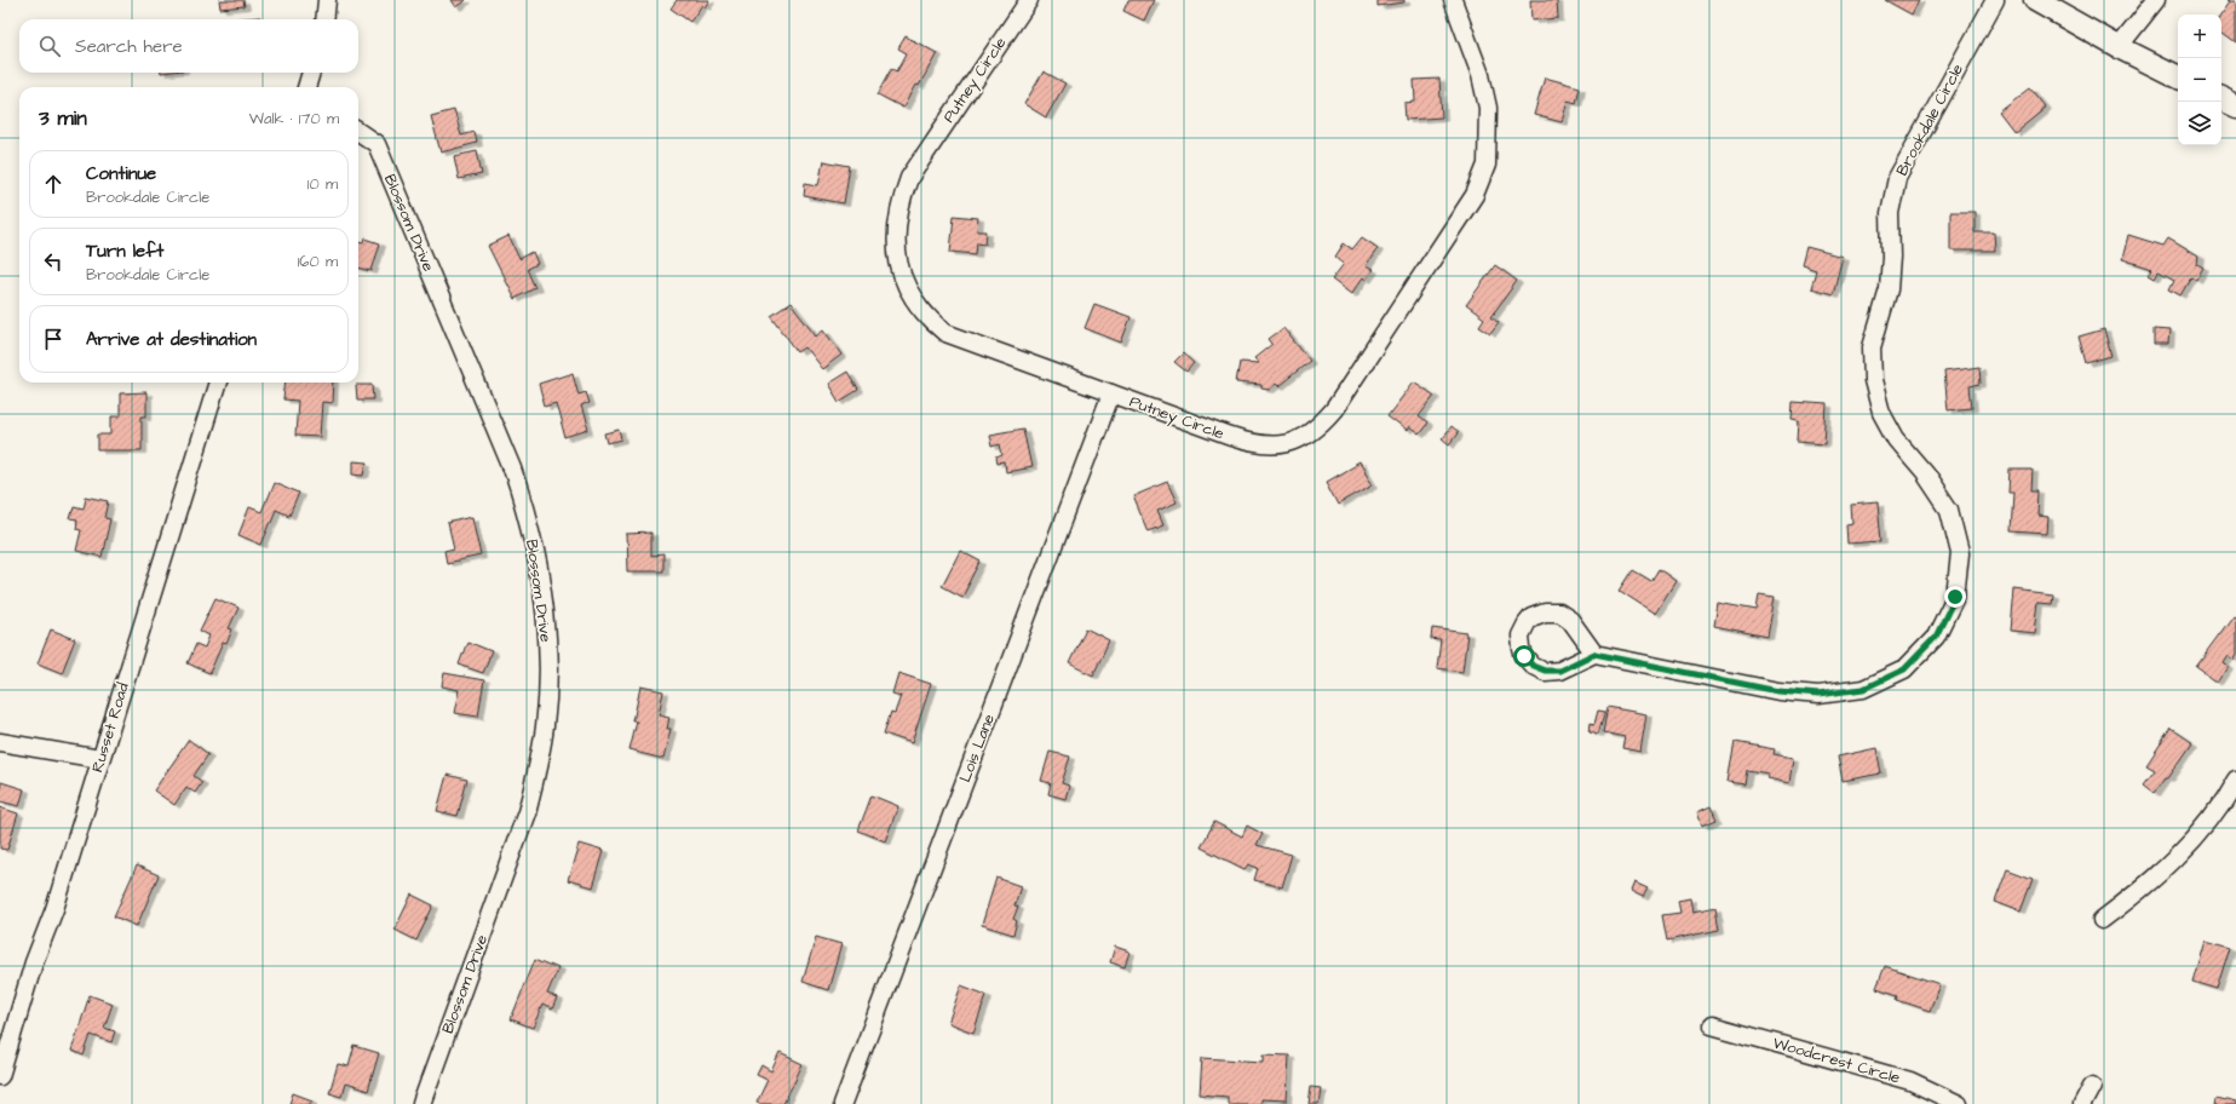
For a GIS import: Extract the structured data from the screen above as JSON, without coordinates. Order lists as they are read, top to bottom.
{
  "streets": {
    "street": [
      "Putney Circle",
      "Brookdale Circle",
      "Blossom Drive",
      "Russet Road",
      "Lois Lane",
      "Woodcrest Circle"
    ]
  },
  "crossings": [
    ["Putney Circle", "Lois Lane"]
  ],
  "page": {
    "map_buttons": ["+", "−"],
    "search": "Search here",
    "heading": ["3 min", "Walk · 170 m"],
    "list": [
      ["Continue", "Brookdale Circle", "10 m"],
      ["Turn left", "Brookdale Circle", "160 m"],
      "Arrive at destination"
    ]
  }
}
